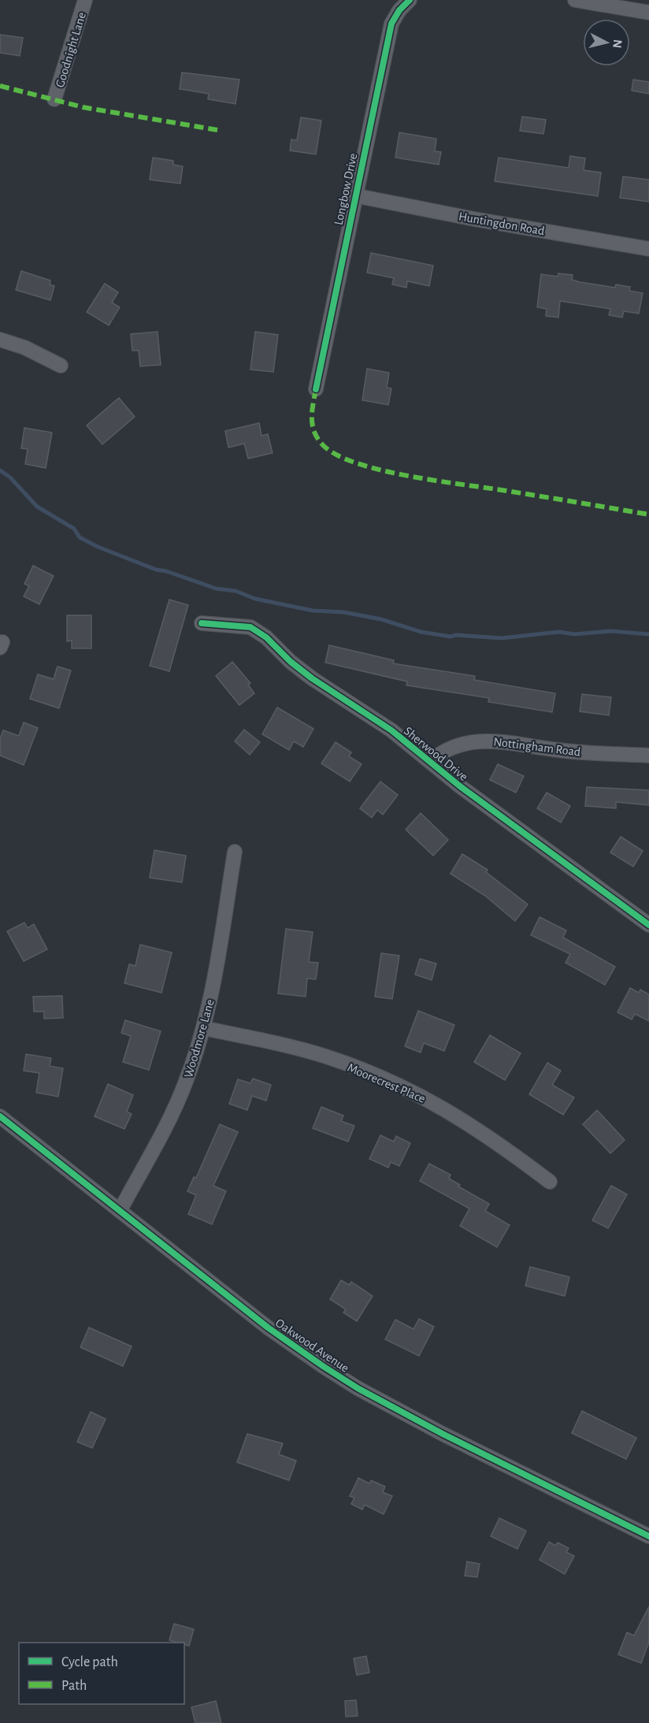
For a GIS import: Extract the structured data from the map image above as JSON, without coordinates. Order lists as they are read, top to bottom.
{
  "streets": {
    "street": [
      "Goodnight Lane",
      "Longbow Drive",
      "Huntingdon Road",
      "Nottingham Road",
      "Sherwood Drive",
      "Woodmore Lane",
      "Moorecrest Place",
      "Oakwood Avenue"
    ]
  },
  "crossings": [
    ["Longbow Drive", "Huntingdon Road"],
    ["Nottingham Road", "Sherwood Drive"],
    ["Woodmore Lane", "Moorecrest Place"],
    ["Woodmore Lane", "Oakwood Avenue"]
  ],
  "legend": ["Cycle path", "Path"],
  "north": "right"
}
